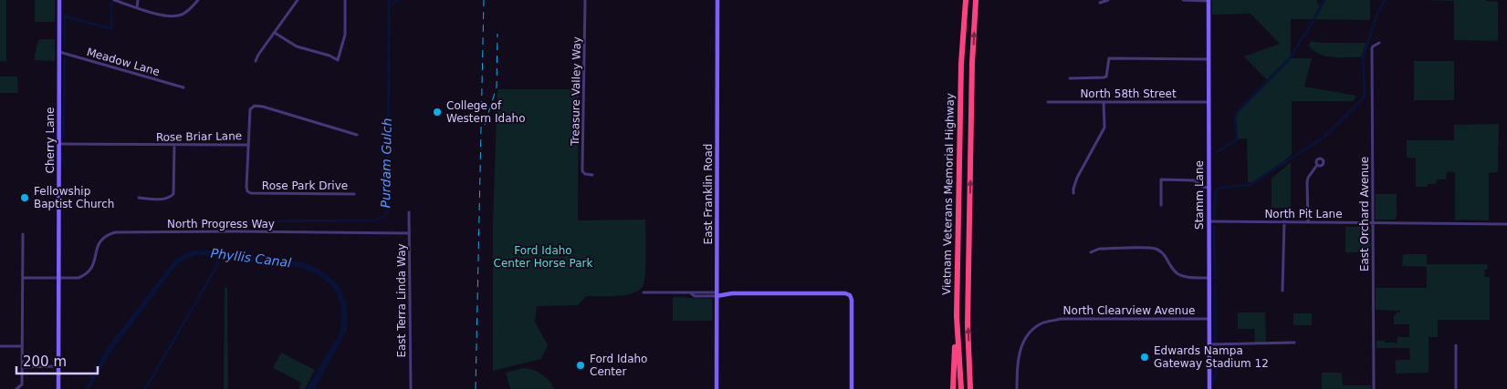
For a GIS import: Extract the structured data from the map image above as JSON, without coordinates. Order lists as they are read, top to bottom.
{
  "streets": {
    "highway": ["Vietnam Veterans Memorial Highway"],
    "main road": ["Cherry Lane", "East Franklin Road", "Stamm Lane"],
    "street": [
      "Meadow Lane",
      "Treasure Valley Way",
      "North 58th Street",
      "Rose Briar Lane",
      "Rose Park Drive",
      "North Pit Lane",
      "East Orchard Avenue",
      "North Progress Way",
      "East Terra Linda Way",
      "North Clearview Avenue"
    ]
  },
  "crossings": [
    ["Meadow Lane", "Cherry Lane"],
    ["North 58th Street", "Stamm Lane"],
    ["Rose Briar Lane", "Cherry Lane"],
    ["Rose Briar Lane", "Rose Park Drive"],
    ["Cherry Lane", "North Progress Way"],
    ["Stamm Lane", "North Pit Lane"],
    ["Stamm Lane", "North Clearview Avenue"],
    ["North Pit Lane", "East Orchard Avenue"],
    ["North Progress Way", "East Terra Linda Way"]
  ],
  "water": ["Purdam Gulch", "Phyllis Canal"],
  "parks": ["Ford Idaho Center Horse Park"],
  "places": [
    "College of Western Idaho",
    "Fellowship Baptist Church",
    "Edwards Nampa Gateway Stadium 12",
    "Ford Idaho Center"
  ],
  "scale_bar": "200 m"
}
